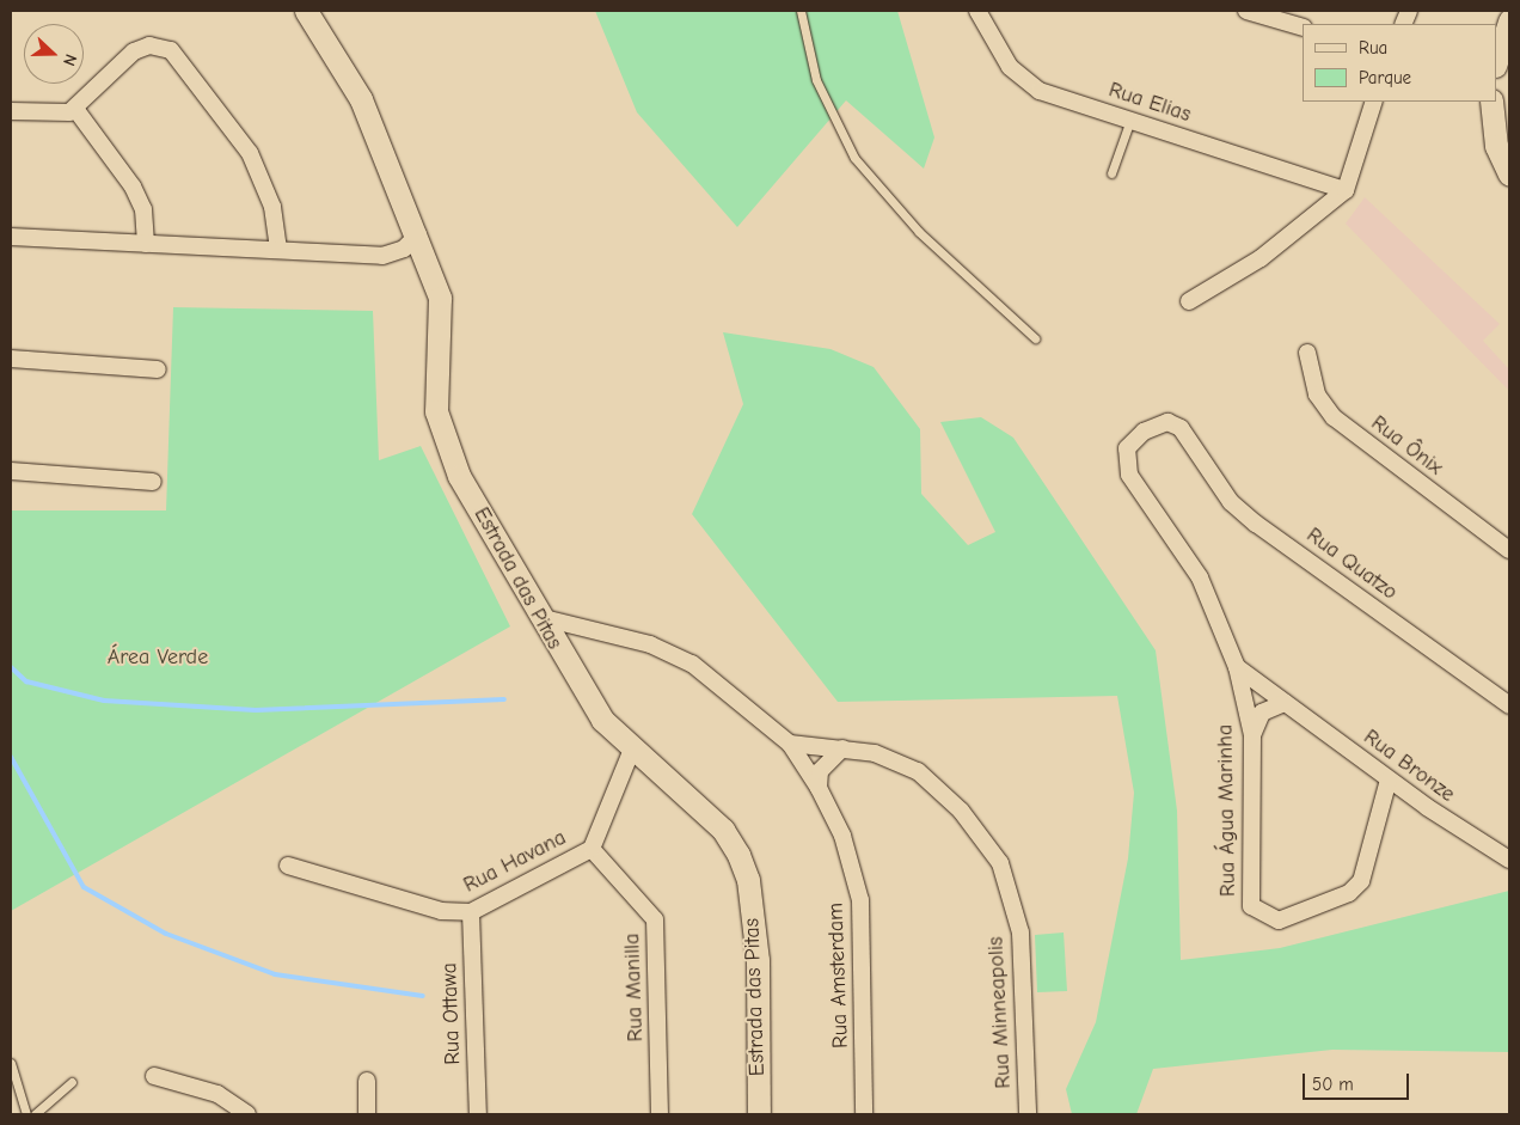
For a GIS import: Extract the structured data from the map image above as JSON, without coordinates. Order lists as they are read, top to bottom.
{
  "streets": {
    "main road": ["Estrada das Pitas"],
    "street": [
      "Rua Elias",
      "Rua Ônix",
      "Rua Quatzo",
      "Rua Bronze",
      "Rua Água Marinha",
      "Rua Havana",
      "Rua Amsterdam",
      "Rua Manilla",
      "Rua Minneapolis",
      "Rua Ottawa"
    ]
  },
  "crossings": [
    ["Rua Quatzo", "Rua Água Marinha"],
    ["Estrada das Pitas", "Rua Havana"],
    ["Rua Bronze", "Rua Água Marinha"],
    ["Rua Havana", "Rua Manilla"],
    ["Rua Havana", "Rua Ottawa"],
    ["Rua Amsterdam", "Rua Minneapolis"]
  ],
  "parks": ["Área Verde"],
  "legend": ["Rua", "Parque"],
  "scale_bar": "50 m",
  "north": "right"
}
